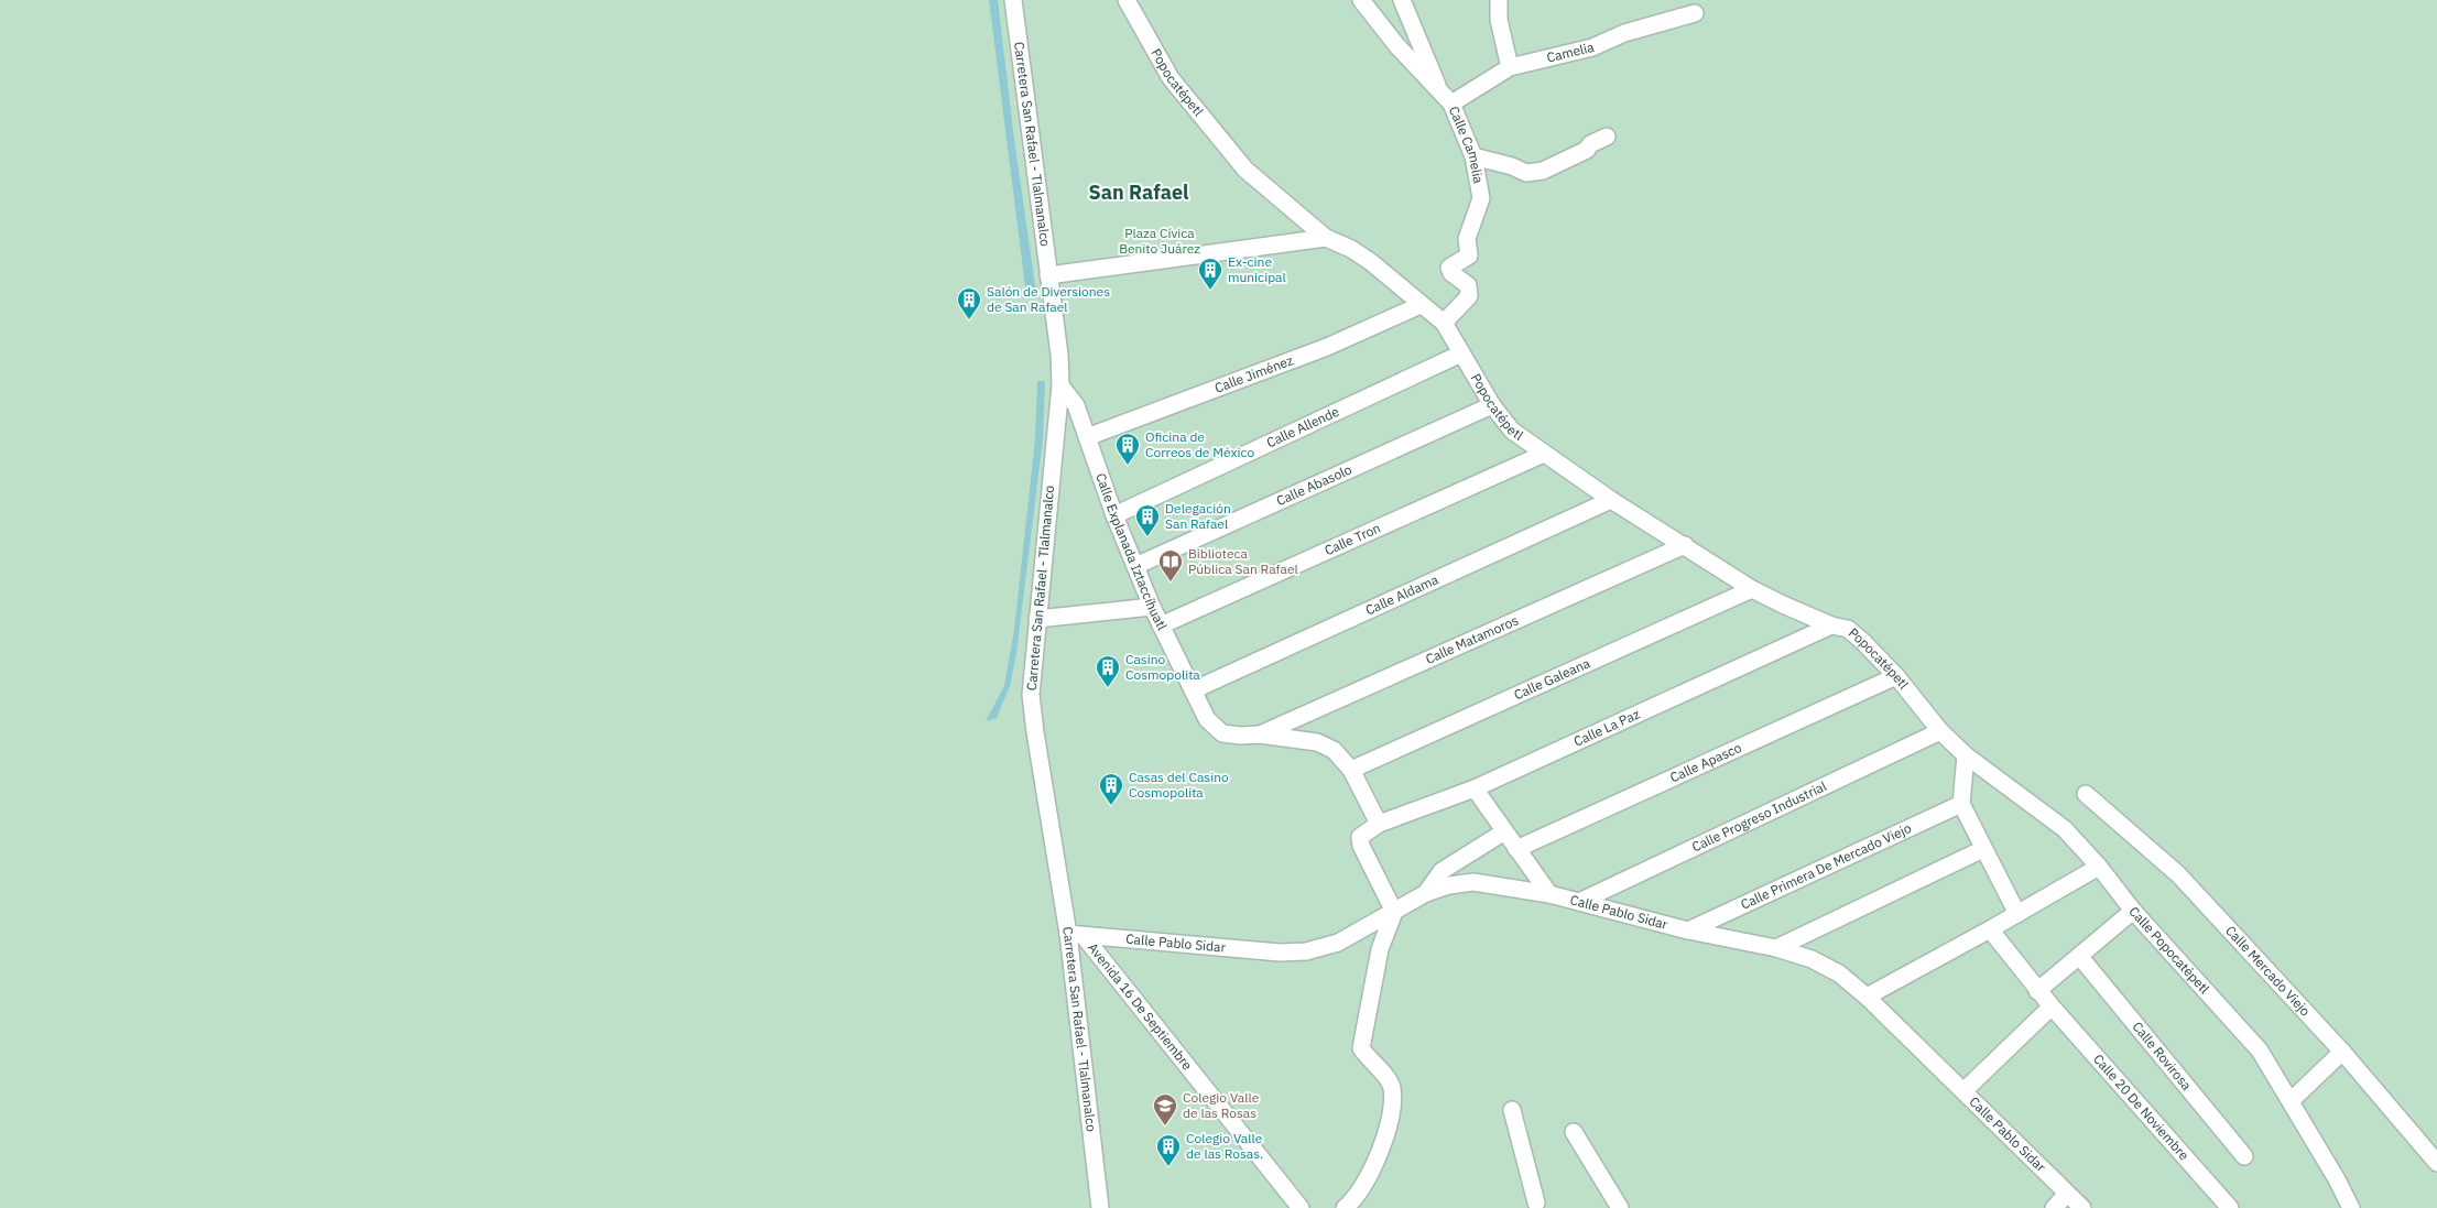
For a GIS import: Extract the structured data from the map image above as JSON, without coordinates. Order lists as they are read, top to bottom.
{
  "streets": {
    "street": [
      "Camelia",
      "Popocatépetl",
      "Carretera San Rafael - Tlalmanalco",
      "Calle Camelia",
      "Calle Jiménez",
      "Calle Allende",
      "Calle Abasolo",
      "Calle Tron",
      "Calle Explanada Iztaccíhuatl",
      "Calle Aldama",
      "Calle Matamoros",
      "Calle Galeana",
      "Calle La Paz",
      "Calle Apasco",
      "Calle Progreso Industrial",
      "Calle Primera De Mercado Viejo",
      "Calle Pablo Sidar",
      "Calle Popocatépetl",
      "Calle Mercado Viejo",
      "Avenida 16 De Septiembre",
      "Calle Rovirosa",
      "Calle 20 De Noviembre"
    ]
  },
  "crossings": [
    ["Camelia", "Calle Camelia"],
    ["Popocatépetl", "Calle Camelia"],
    ["Popocatépetl", "Calle Jiménez"],
    ["Popocatépetl", "Calle Allende"],
    ["Popocatépetl", "Calle Abasolo"],
    ["Popocatépetl", "Calle Tron"],
    ["Popocatépetl", "Calle Aldama"],
    ["Popocatépetl", "Calle Matamoros"],
    ["Popocatépetl", "Calle Galeana"],
    ["Popocatépetl", "Calle La Paz"],
    ["Popocatépetl", "Calle Apasco"],
    ["Popocatépetl", "Calle Progreso Industrial"],
    ["Popocatépetl", "Calle Popocatépetl"],
    ["Carretera San Rafael - Tlalmanalco", "Calle Explanada Iztaccíhuatl"],
    ["Carretera San Rafael - Tlalmanalco", "Calle Pablo Sidar"],
    ["Carretera San Rafael - Tlalmanalco", "Avenida 16 De Septiembre"],
    ["Calle Jiménez", "Calle Explanada Iztaccíhuatl"],
    ["Calle Allende", "Calle Explanada Iztaccíhuatl"],
    ["Calle Abasolo", "Calle Explanada Iztaccíhuatl"],
    ["Calle Tron", "Calle Explanada Iztaccíhuatl"],
    ["Calle Explanada Iztaccíhuatl", "Calle Aldama"],
    ["Calle Explanada Iztaccíhuatl", "Calle Matamoros"],
    ["Calle Explanada Iztaccíhuatl", "Calle Galeana"],
    ["Calle Explanada Iztaccíhuatl", "Calle La Paz"],
    ["Calle Progreso Industrial", "Calle Pablo Sidar"],
    ["Calle Progreso Industrial", "Calle Popocatépetl"],
    ["Calle Primera De Mercado Viejo", "Calle Pablo Sidar"],
    ["Calle Pablo Sidar", "Avenida 16 De Septiembre"]
  ],
  "districts": ["San Rafael"],
  "parks": ["Plaza Cívica Benito Juárez"],
  "places": {
    "building": [
      "Ex-cine municipal",
      "Salón de Diversiones de San Rafael",
      "Oficina de Correos de México",
      "Delegación San Rafael",
      "Casino Cosmopolita",
      "Casas del Casino Cosmopolita",
      "Colegio Valle de las Rosas."
    ],
    "library": ["Biblioteca Pública San Rafael"],
    "school or university": ["Colegio Valle de las Rosas"]
  }
}
